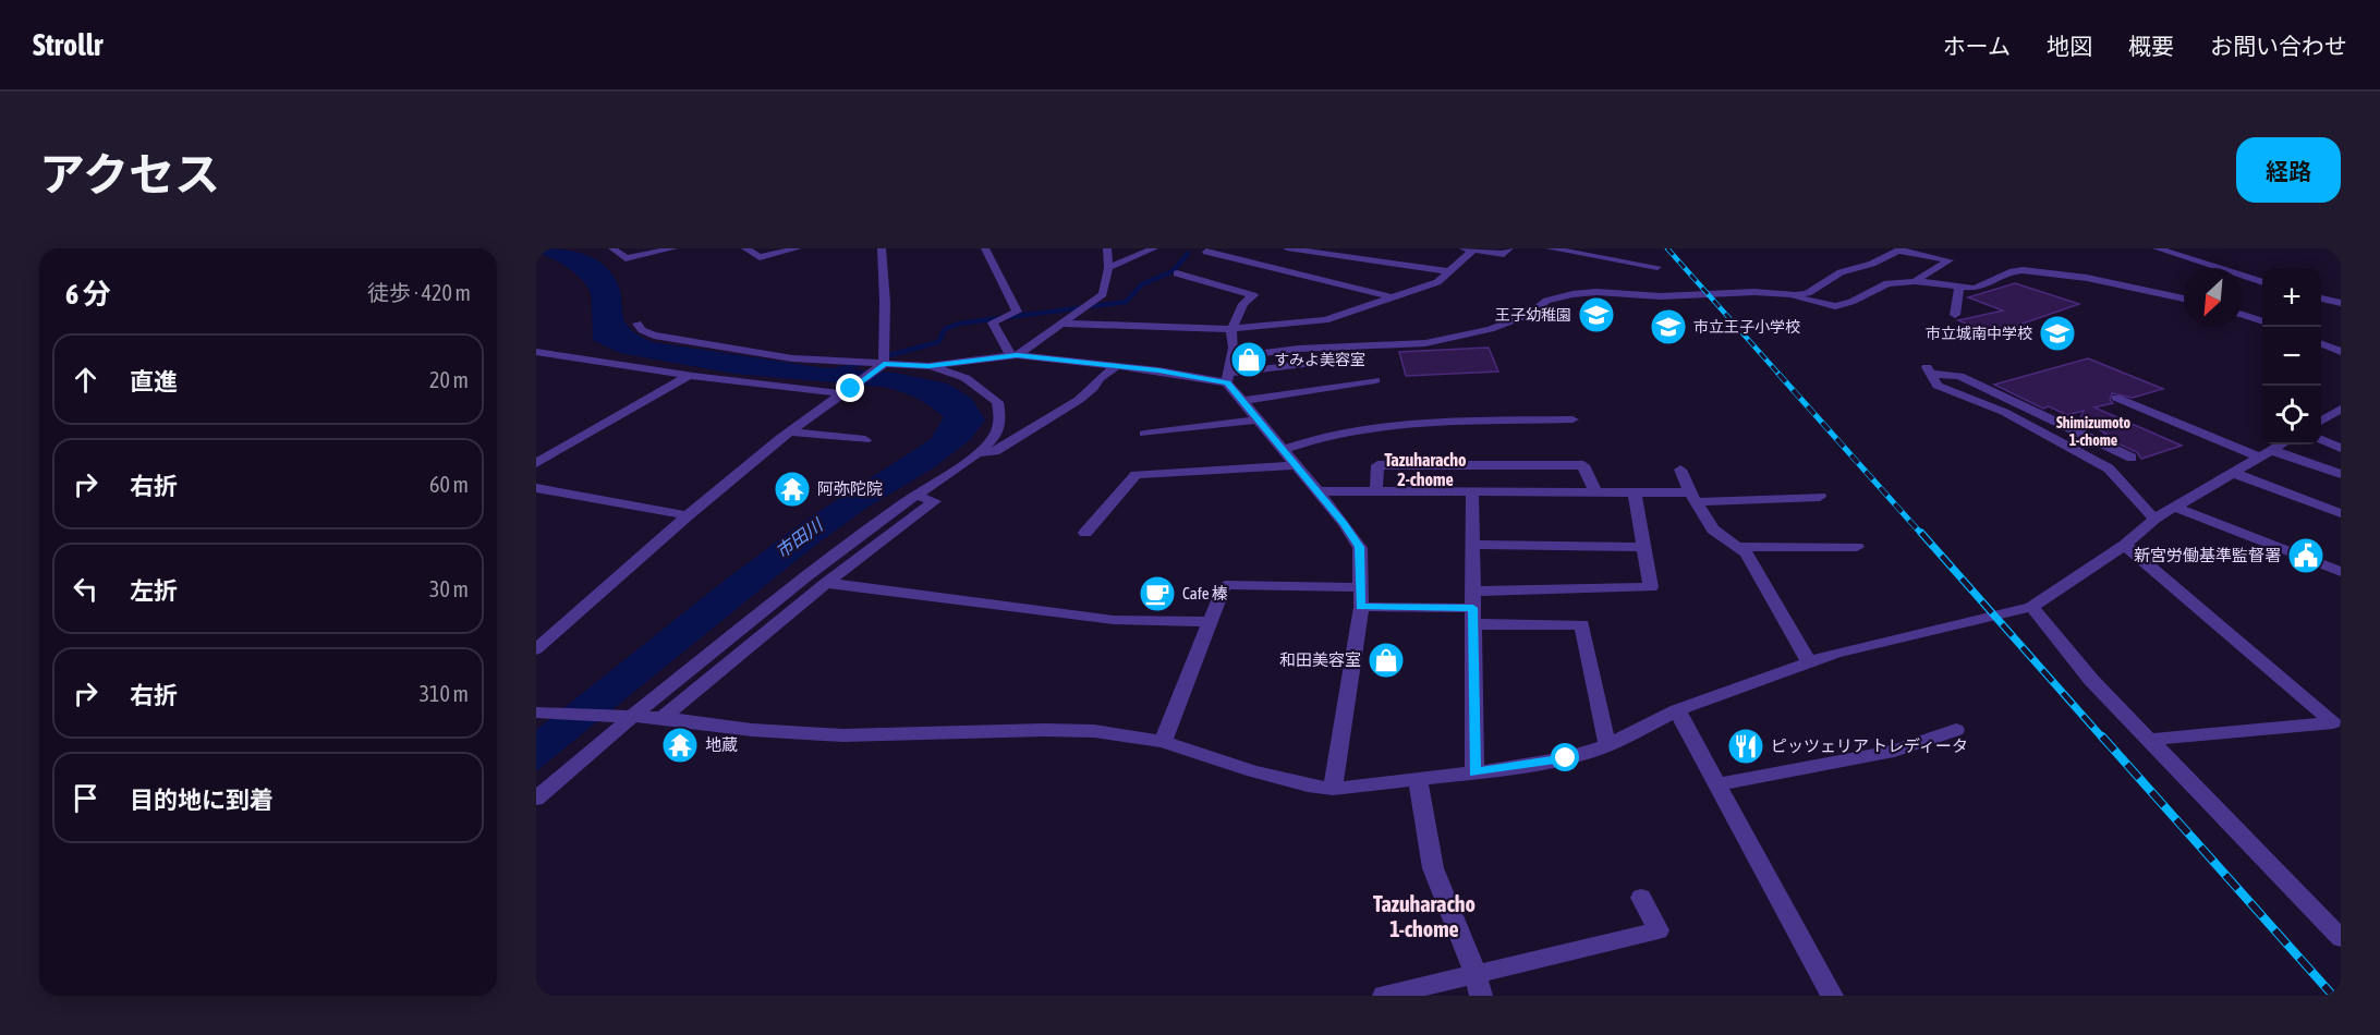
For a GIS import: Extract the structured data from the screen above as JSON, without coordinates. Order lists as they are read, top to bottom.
{
  "districts": ["Shimizumoto 1-chome", "Tazuharacho 2-chome", "Tazuharacho 1-chome"],
  "water": ["市田川"],
  "places": {
    "school or university": ["王子幼稚園", "市立王子小学校", "市立城南中学校"],
    "shop": ["すみよ美容室", "和田美容室"],
    "temple": ["阿弥陀院", "地蔵"],
    "public building": ["新宮労働基準監督署"],
    "cafe": ["Cafe 榛"],
    "restaurant": ["ピッツェリア トレディータ"]
  },
  "north": "bottom left",
  "page": {
    "header": "Strollr",
    "nav": [
      "ホーム",
      "地図",
      "概要",
      "お問い合わせ"
    ],
    "title": "アクセス",
    "buttons": "経路",
    "heading": ["6 分", "徒歩 · 420 m"],
    "map_buttons": ["+", "−"],
    "list": [
      ["直進", "20 m"],
      ["右折", "60 m"],
      ["左折", "30 m"],
      ["右折", "310 m"],
      "目的地に到着"
    ]
  }
}
